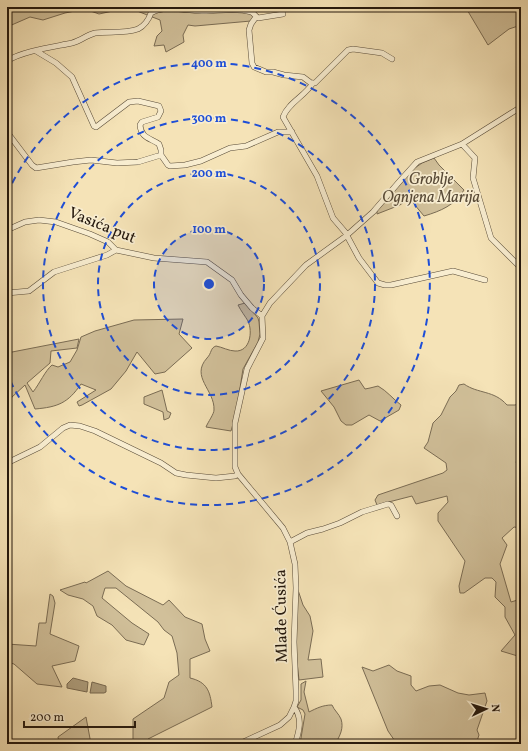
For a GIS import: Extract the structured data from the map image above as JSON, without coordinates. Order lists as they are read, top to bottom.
{
  "streets": {
    "street": ["Vasića put", "Mlađe Ćusića"]
  },
  "parks": ["Groblje Ognjena Marija"],
  "scale_bar": "200 m",
  "north": "right",
  "rings": [
    "400 m",
    "300 m",
    "200 m",
    "100 m"
  ]
}
